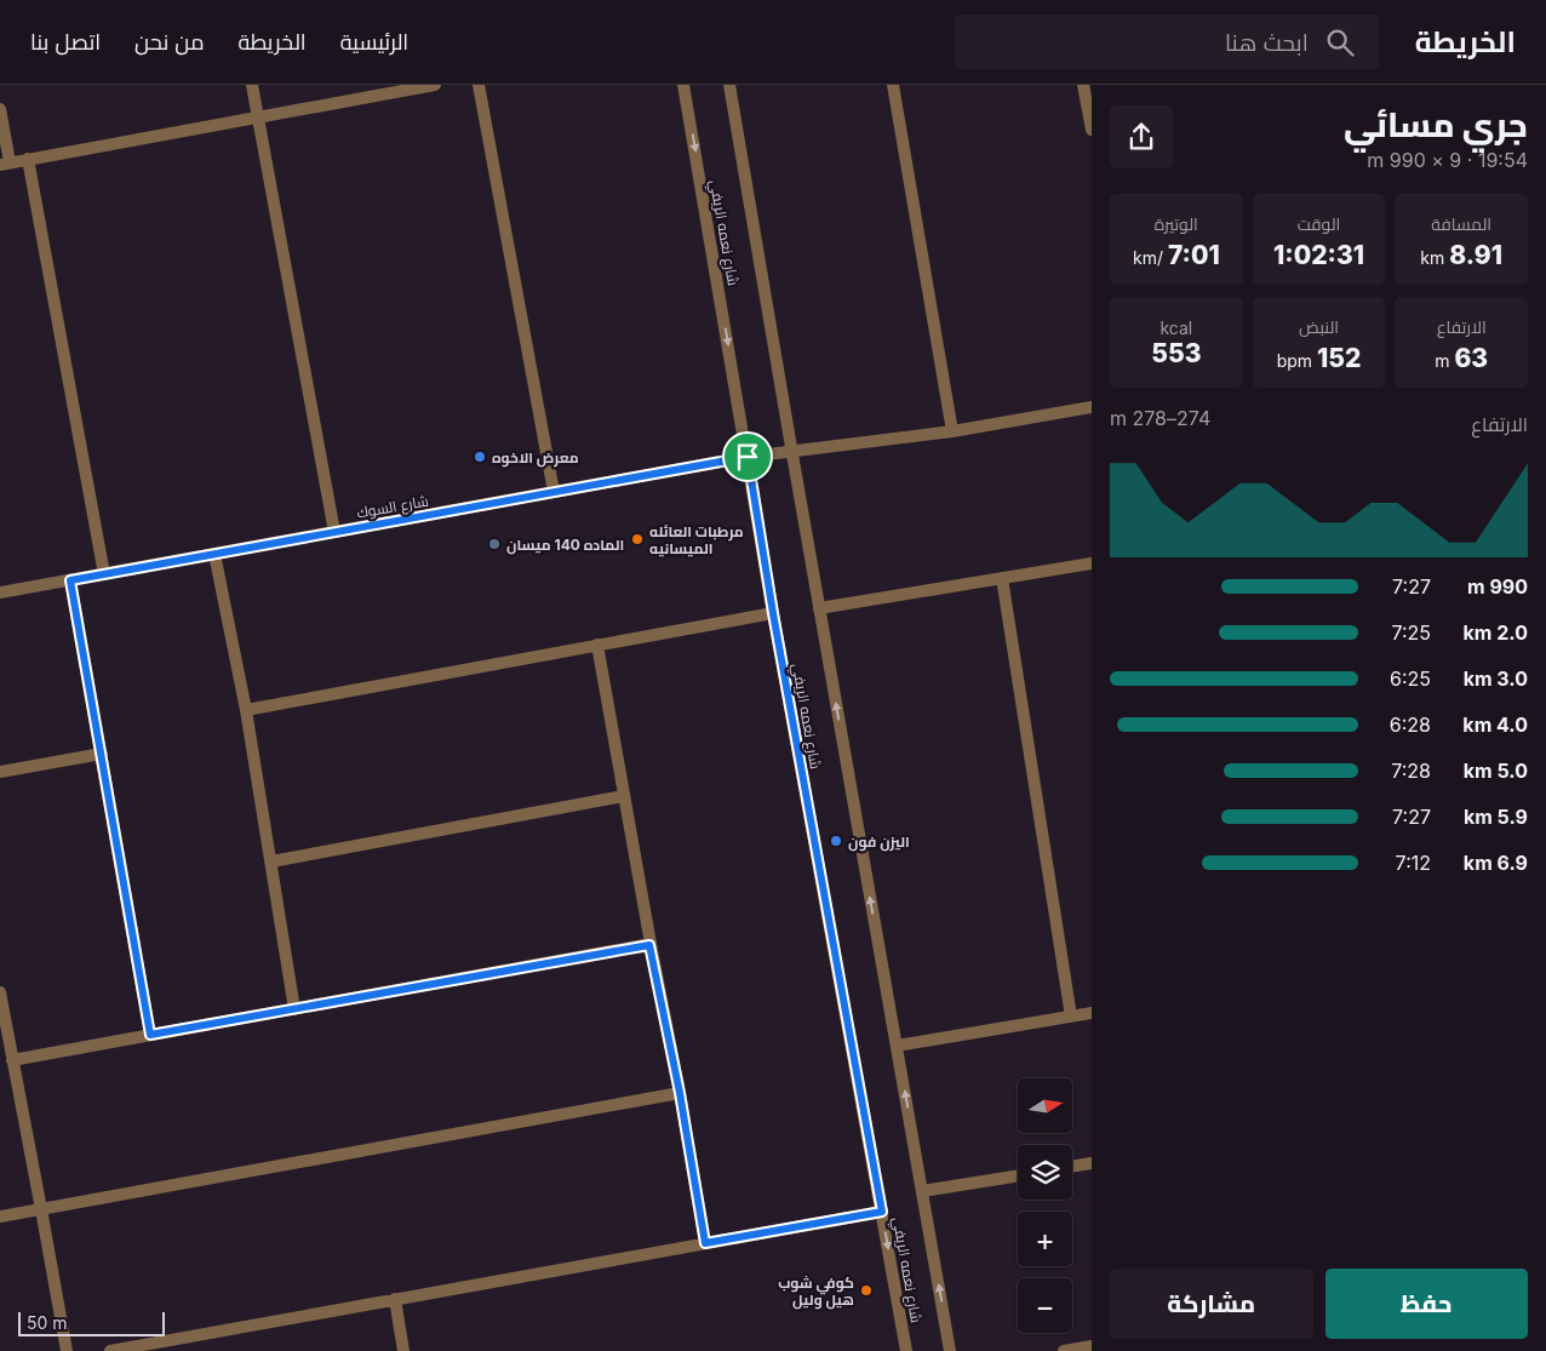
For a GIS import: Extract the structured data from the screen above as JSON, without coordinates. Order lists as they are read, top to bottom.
{
  "streets": {
    "street": ["شارع نعمه الريفي", "شارع السوك"]
  },
  "crossings": [
    ["شارع نعمه الريفي", "شارع السوك"]
  ],
  "places": [
    "معرض الاخوه",
    "مرطبات العائله الميسانيه",
    "الماده 140 ميسان",
    "اليزن فون",
    "كوفي شوب هيل وليل"
  ],
  "scale_bar": "50 m",
  "north": "right",
  "page": {
    "header": "الخريطة",
    "search": "ابحث هنا",
    "nav": [
      "الرئيسية",
      "الخريطة",
      "من نحن",
      "اتصل بنا"
    ],
    "heading": ["جري مسائي", "19:54 · 9 × 990 m"],
    "stats": [
      ["المسافة", "8.91 km"],
      ["الوقت", "1:02:31"],
      ["الوتيرة", "7:01 /km"],
      ["الارتفاع", "63 m"],
      ["النبض", "152 bpm"],
      ["kcal", "553"]
    ],
    "chart": ["الارتفاع", "274–278 m"],
    "list": [
      {
        "name": "990 m",
        "note": "7:27"
      },
      {
        "name": "2.0 km",
        "note": "7:25"
      },
      {
        "name": "3.0 km",
        "note": "6:25"
      },
      {
        "name": "4.0 km",
        "note": "6:28"
      },
      {
        "name": "5.0 km",
        "note": "7:28"
      },
      {
        "name": "5.9 km",
        "note": "7:27"
      },
      {
        "name": "6.9 km",
        "note": "7:12"
      }
    ],
    "map_buttons": ["+", "−"],
    "buttons": ["حفظ", "مشاركة"],
    "scale": "50 m"
  }
}
